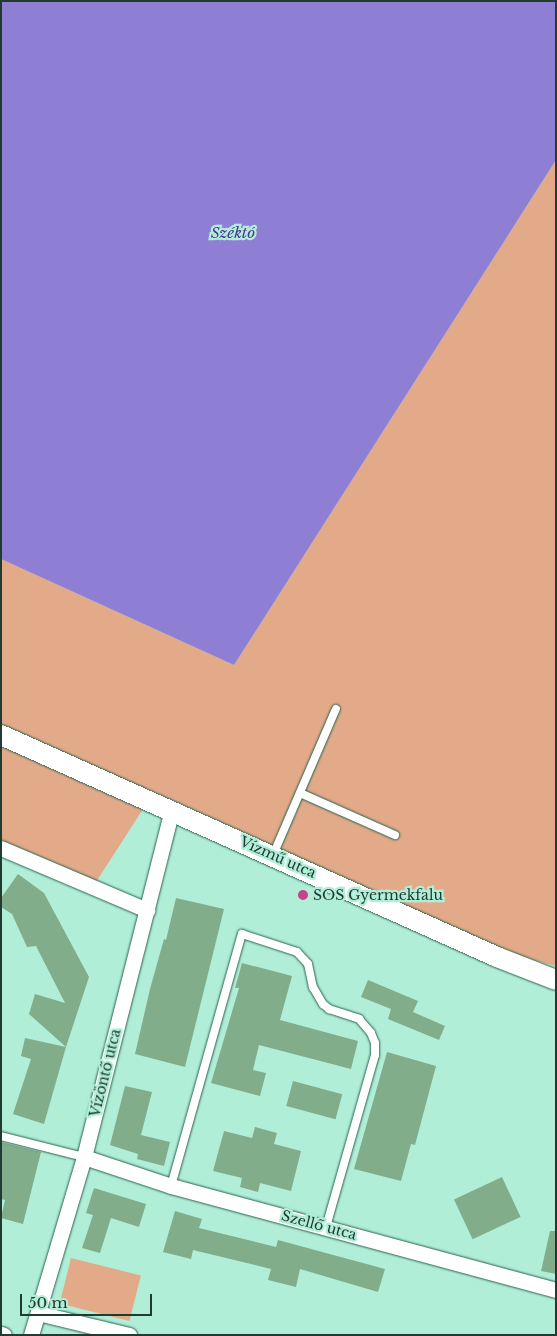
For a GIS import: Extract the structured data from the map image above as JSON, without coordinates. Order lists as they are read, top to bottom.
{
  "streets": {
    "main road": ["Vízmű utca"],
    "street": ["Vízöntő utca", "Szellő utca"]
  },
  "crossings": [
    ["Vízmű utca", "Vízöntő utca"],
    ["Vízöntő utca", "Szellő utca"]
  ],
  "water": ["Széktó"],
  "places": ["SOS Gyermekfalu"],
  "scale_bar": "50 m"
}
